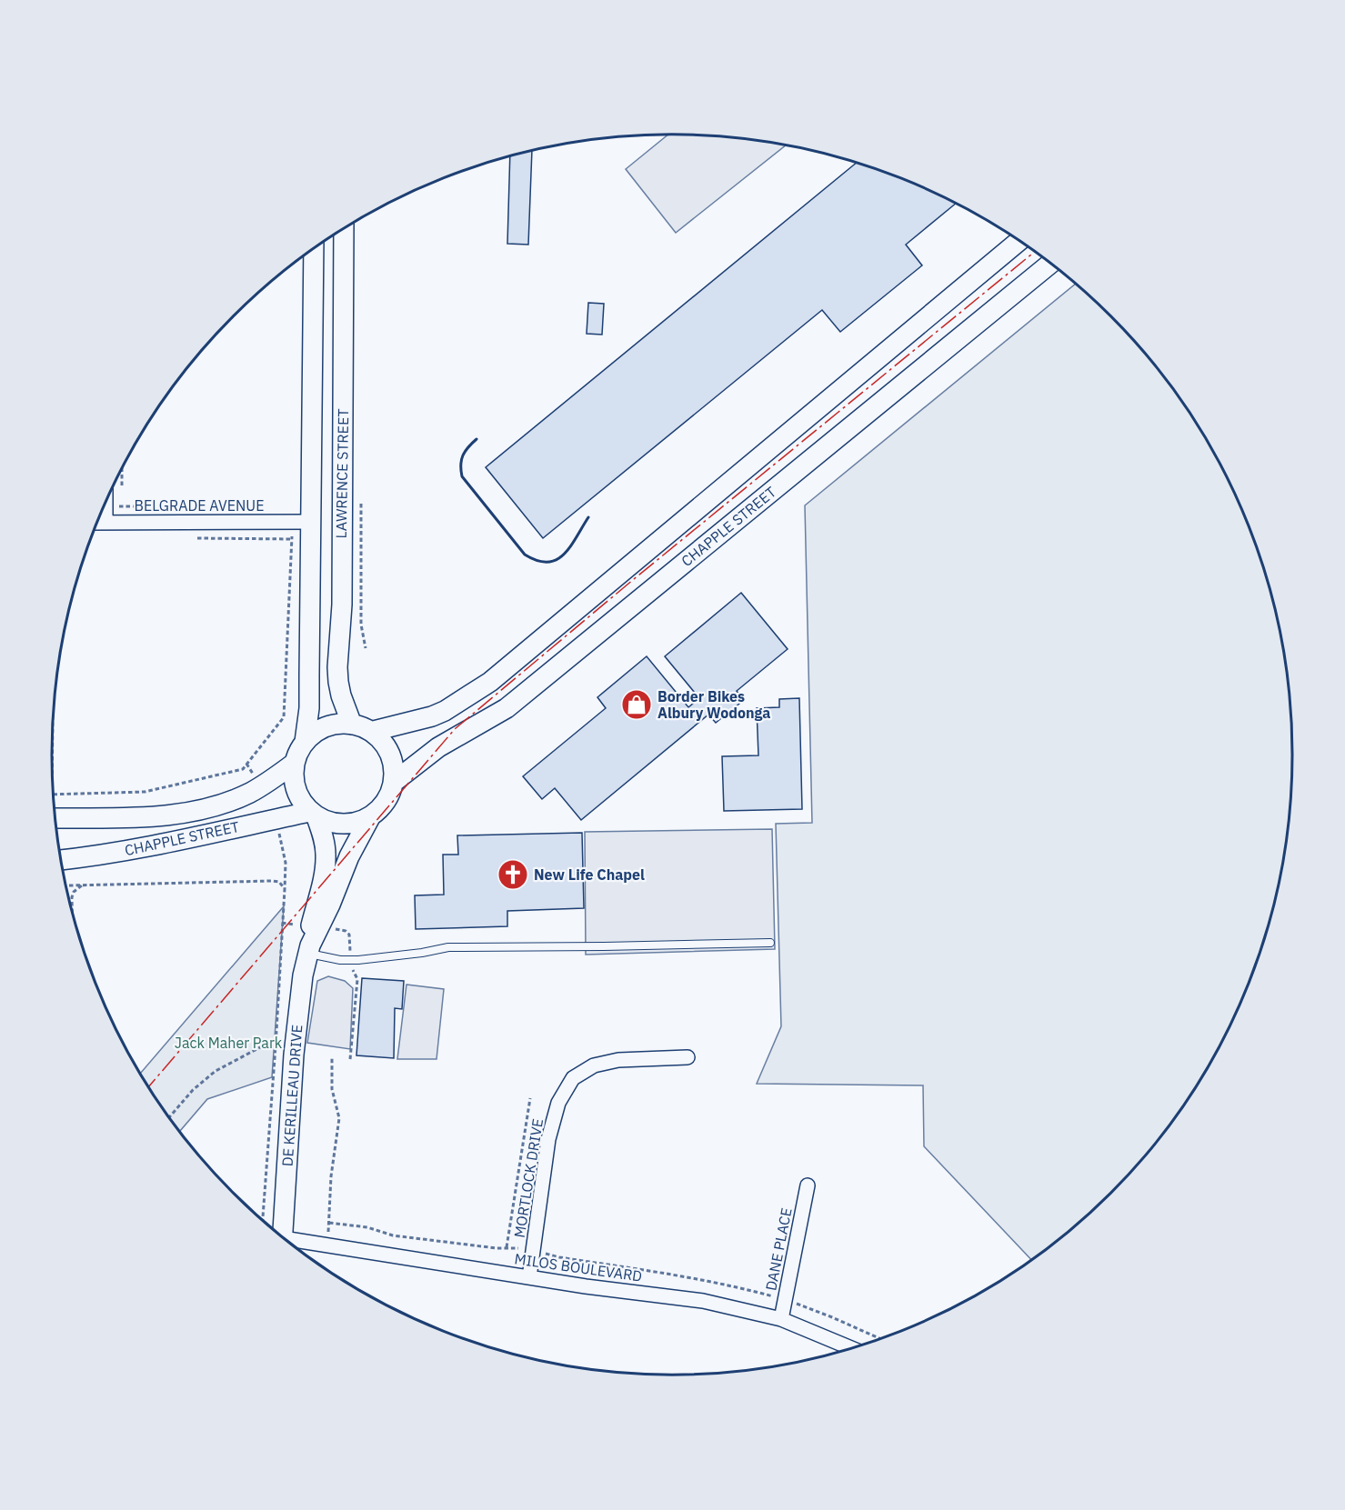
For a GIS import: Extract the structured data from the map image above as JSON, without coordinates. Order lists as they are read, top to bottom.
{
  "streets": {
    "street": [
      "LAWRENCE STREET",
      "BELGRADE AVENUE",
      "CHAPPLE STREET",
      "DE KERILLEAU DRIVE",
      "MORTLOCK DRIVE",
      "DANE PLACE",
      "MILOS BOULEVARD"
    ]
  },
  "crossings": [
    ["LAWRENCE STREET", "BELGRADE AVENUE"],
    ["LAWRENCE STREET", "CHAPPLE STREET"],
    ["LAWRENCE STREET", "DE KERILLEAU DRIVE"],
    ["CHAPPLE STREET", "DE KERILLEAU DRIVE"],
    ["MORTLOCK DRIVE", "MILOS BOULEVARD"],
    ["DANE PLACE", "MILOS BOULEVARD"]
  ],
  "parks": ["Jack Maher Park"],
  "places": {
    "shop": ["Border Bikes Albury Wodonga"],
    "church": ["New Life Chapel"]
  }
}
